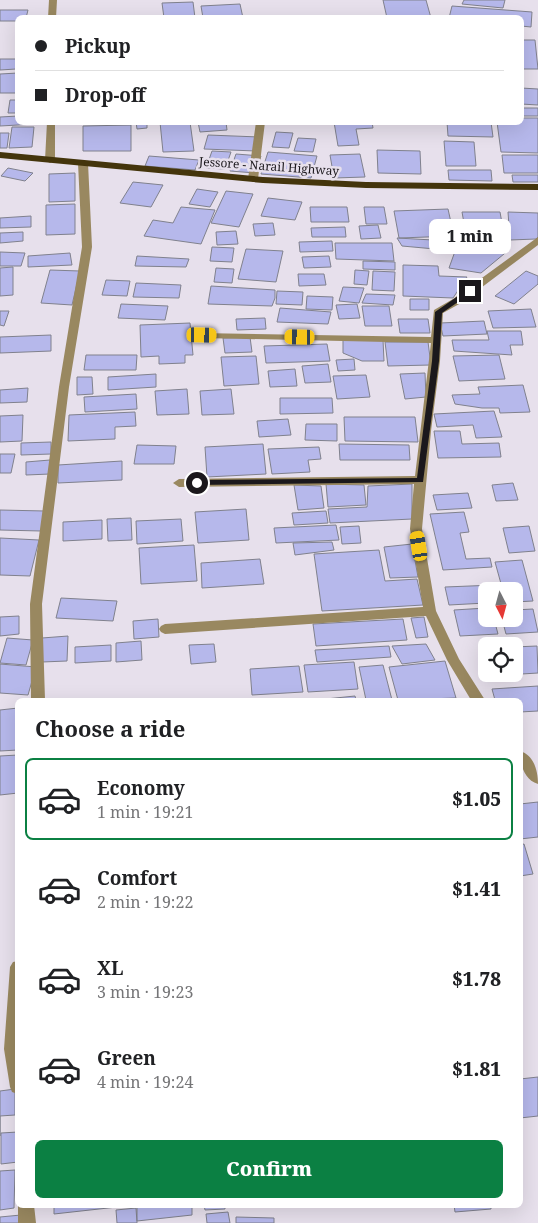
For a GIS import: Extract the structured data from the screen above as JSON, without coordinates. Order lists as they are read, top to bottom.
{
  "streets": {
    "highway": ["Jessore - Narail Highway"]
  },
  "north": "bottom",
  "page": {
    "banner": ["Pickup", "Drop-off"],
    "bubble": "1 min",
    "heading": "Choose a ride",
    "list": [
      {
        "name": "Economy",
        "note": "1 min · 19:21",
        "value": "$1.05"
      },
      {
        "name": "Comfort",
        "note": "2 min · 19:22",
        "value": "$1.41"
      },
      {
        "name": "XL",
        "note": "3 min · 19:23",
        "value": "$1.78"
      },
      {
        "name": "Green",
        "note": "4 min · 19:24",
        "value": "$1.81"
      }
    ],
    "buttons": "Confirm"
  }
}
